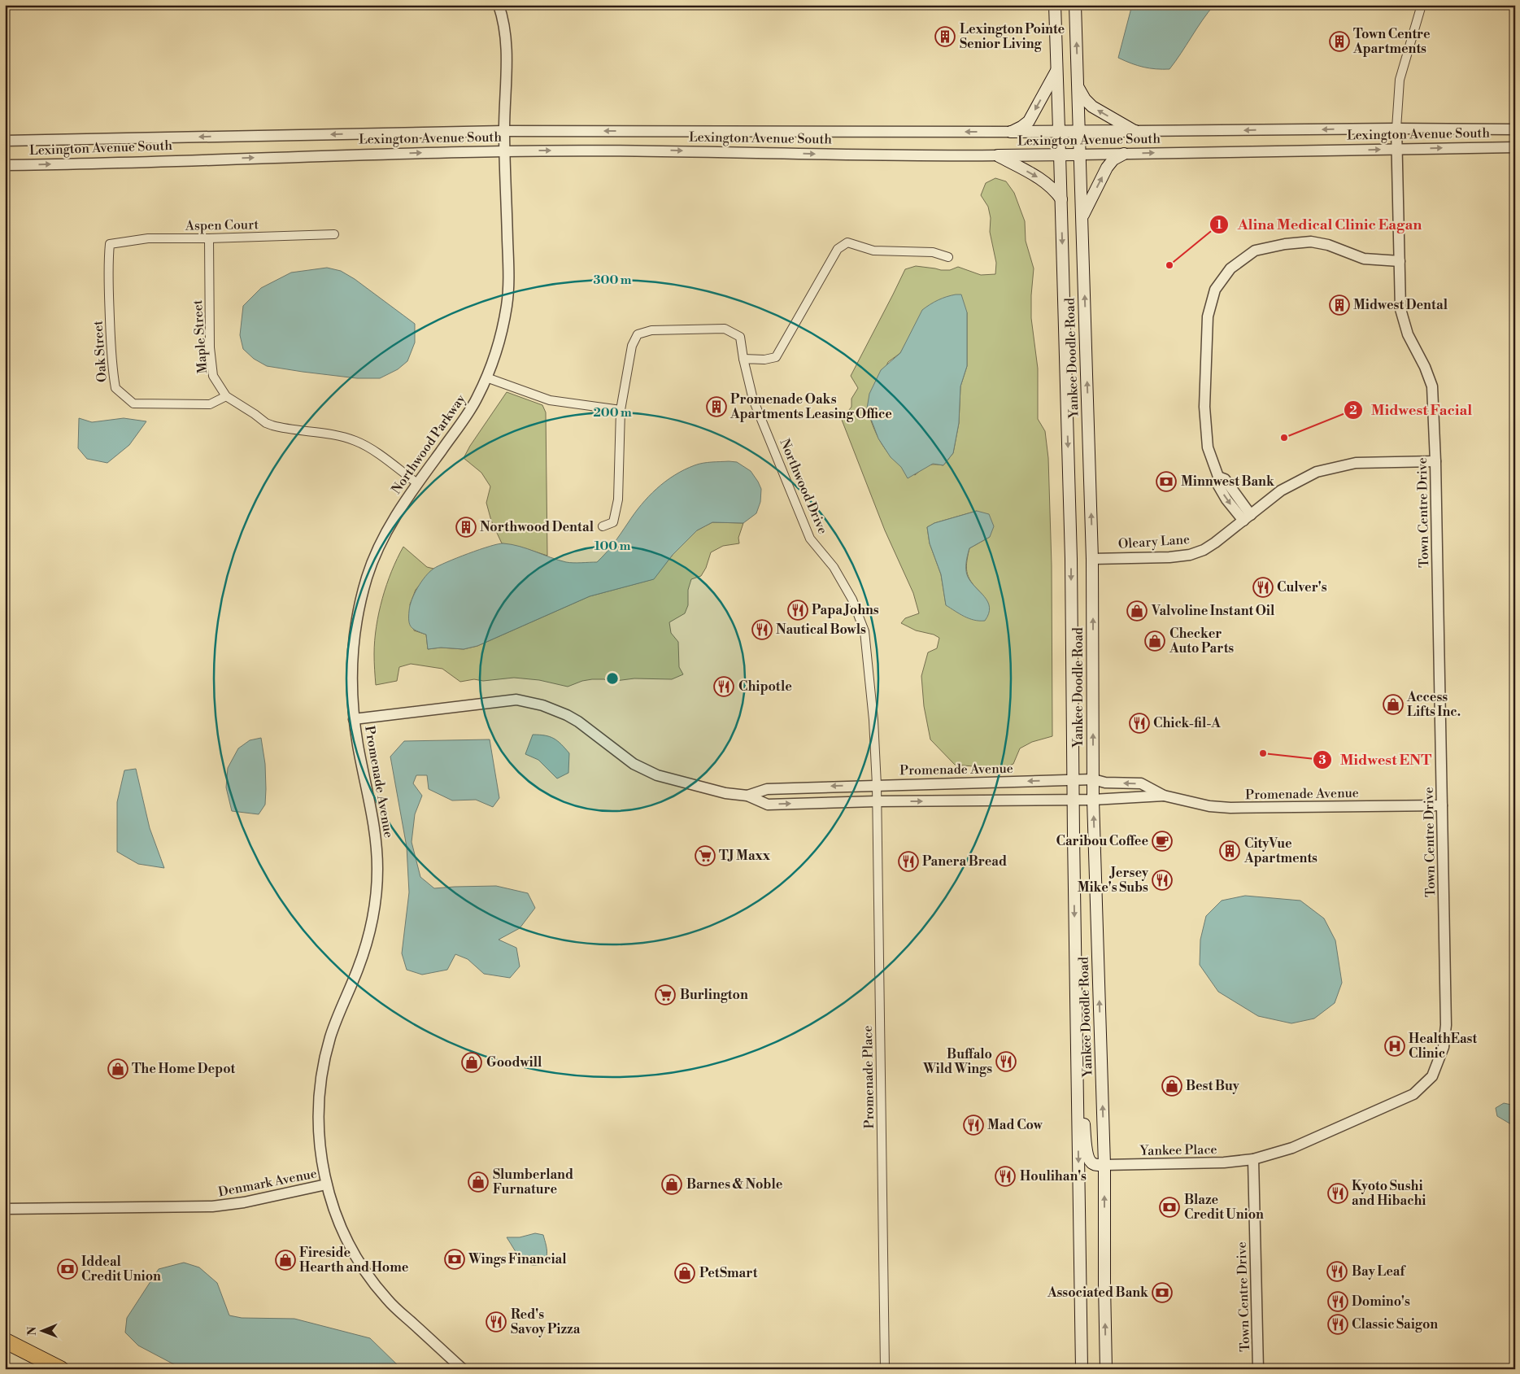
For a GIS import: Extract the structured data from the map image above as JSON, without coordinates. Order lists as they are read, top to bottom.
{
  "streets": {
    "main road": ["Lexington Avenue South", "Yankee Doodle Road"],
    "street": [
      "Aspen Court",
      "Maple Street",
      "Oak Street",
      "Northwood Parkway",
      "Northwood Drive",
      "Town Centre Drive",
      "Oleary Lane",
      "Promenade Avenue",
      "Promenade Place",
      "Yankee Place",
      "Denmark Avenue"
    ]
  },
  "crossings": [
    ["Lexington Avenue South", "Yankee Doodle Road"],
    ["Lexington Avenue South", "Northwood Parkway"],
    ["Lexington Avenue South", "Town Centre Drive"],
    ["Aspen Court", "Maple Street"],
    ["Aspen Court", "Oak Street"],
    ["Maple Street", "Oak Street"],
    ["Maple Street", "Northwood Parkway"],
    ["Yankee Doodle Road", "Oleary Lane"],
    ["Yankee Doodle Road", "Promenade Avenue"],
    ["Yankee Doodle Road", "Yankee Place"],
    ["Northwood Parkway", "Promenade Avenue"],
    ["Northwood Drive", "Promenade Avenue"],
    ["Northwood Drive", "Promenade Place"],
    ["Town Centre Drive", "Oleary Lane"],
    ["Town Centre Drive", "Promenade Avenue"],
    ["Town Centre Drive", "Yankee Place"],
    ["Promenade Avenue", "Promenade Place"],
    ["Promenade Avenue", "Denmark Avenue"]
  ],
  "places": {
    "building": [
      "Lexington Pointe Senior Living",
      "Town Centre Apartments",
      "Midwest Dental",
      "Promenade Oaks Apartments Leasing Office",
      "Northwood Dental",
      "CityVue Apartments"
    ],
    "other": ["Alina Medical Clinic Eagan", "Midwest Facial", "Midwest ENT"],
    "bank": [
      "Minnwest Bank",
      "Blaze Credit Union",
      "Wings Financial",
      "Iddeal Credit Union",
      "Associated Bank"
    ],
    "restaurant": [
      "Culver's",
      "Papa Johns",
      "Nautical Bowls",
      "Chipotle",
      "Chick-fil-A",
      "Panera Bread",
      "Jersey Mike's Subs",
      "Buffalo Wild Wings",
      "Mad Cow",
      "Houlihan's",
      "Kyoto Sushi and Hibachi",
      "Bay Leaf",
      "Domino's",
      "Red's Savoy Pizza",
      "Classic Saigon"
    ],
    "shop": [
      "Valvoline Instant Oil",
      "Checker Auto Parts",
      "Access Lifts Inc.",
      "Goodwill",
      "The Home Depot",
      "Best Buy",
      "Slumberland Furnature",
      "Barnes & Noble",
      "Fireside Hearth and Home",
      "PetSmart"
    ],
    "cafe": ["Caribou Coffee"],
    "supermarket": ["TJ Maxx", "Burlington"],
    "hospital": ["HealthEast Clinic"]
  },
  "north": "left",
  "rings": ["300 m", "200 m", "100 m"]
}
